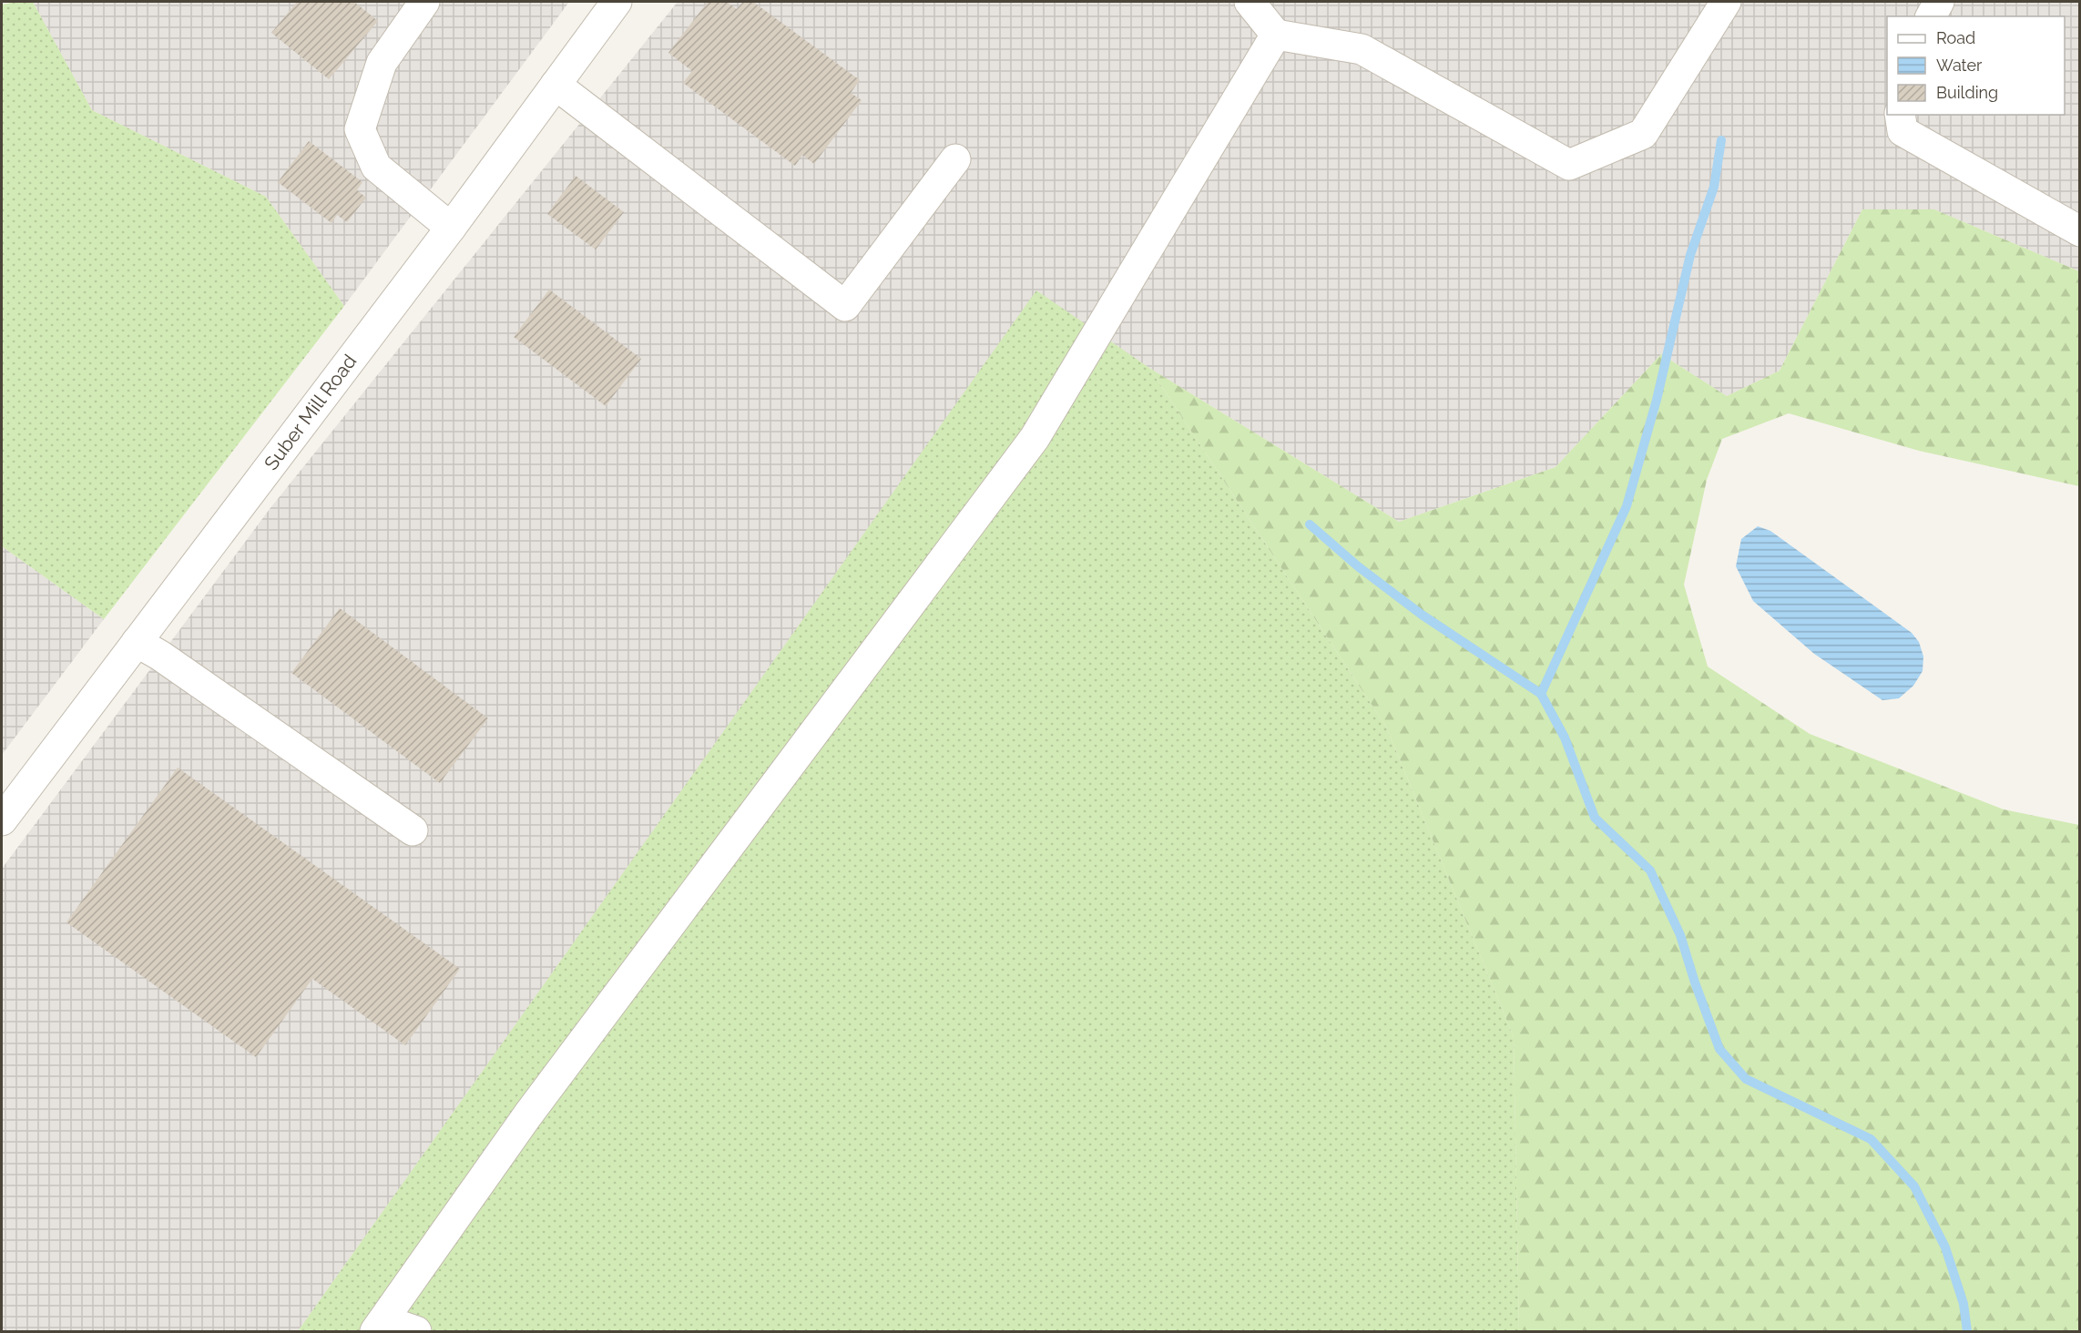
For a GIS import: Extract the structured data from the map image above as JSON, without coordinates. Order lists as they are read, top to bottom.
{
  "streets": {
    "street": ["Suber Mill Road"]
  },
  "legend": ["Road", "Water", "Building"]
}
